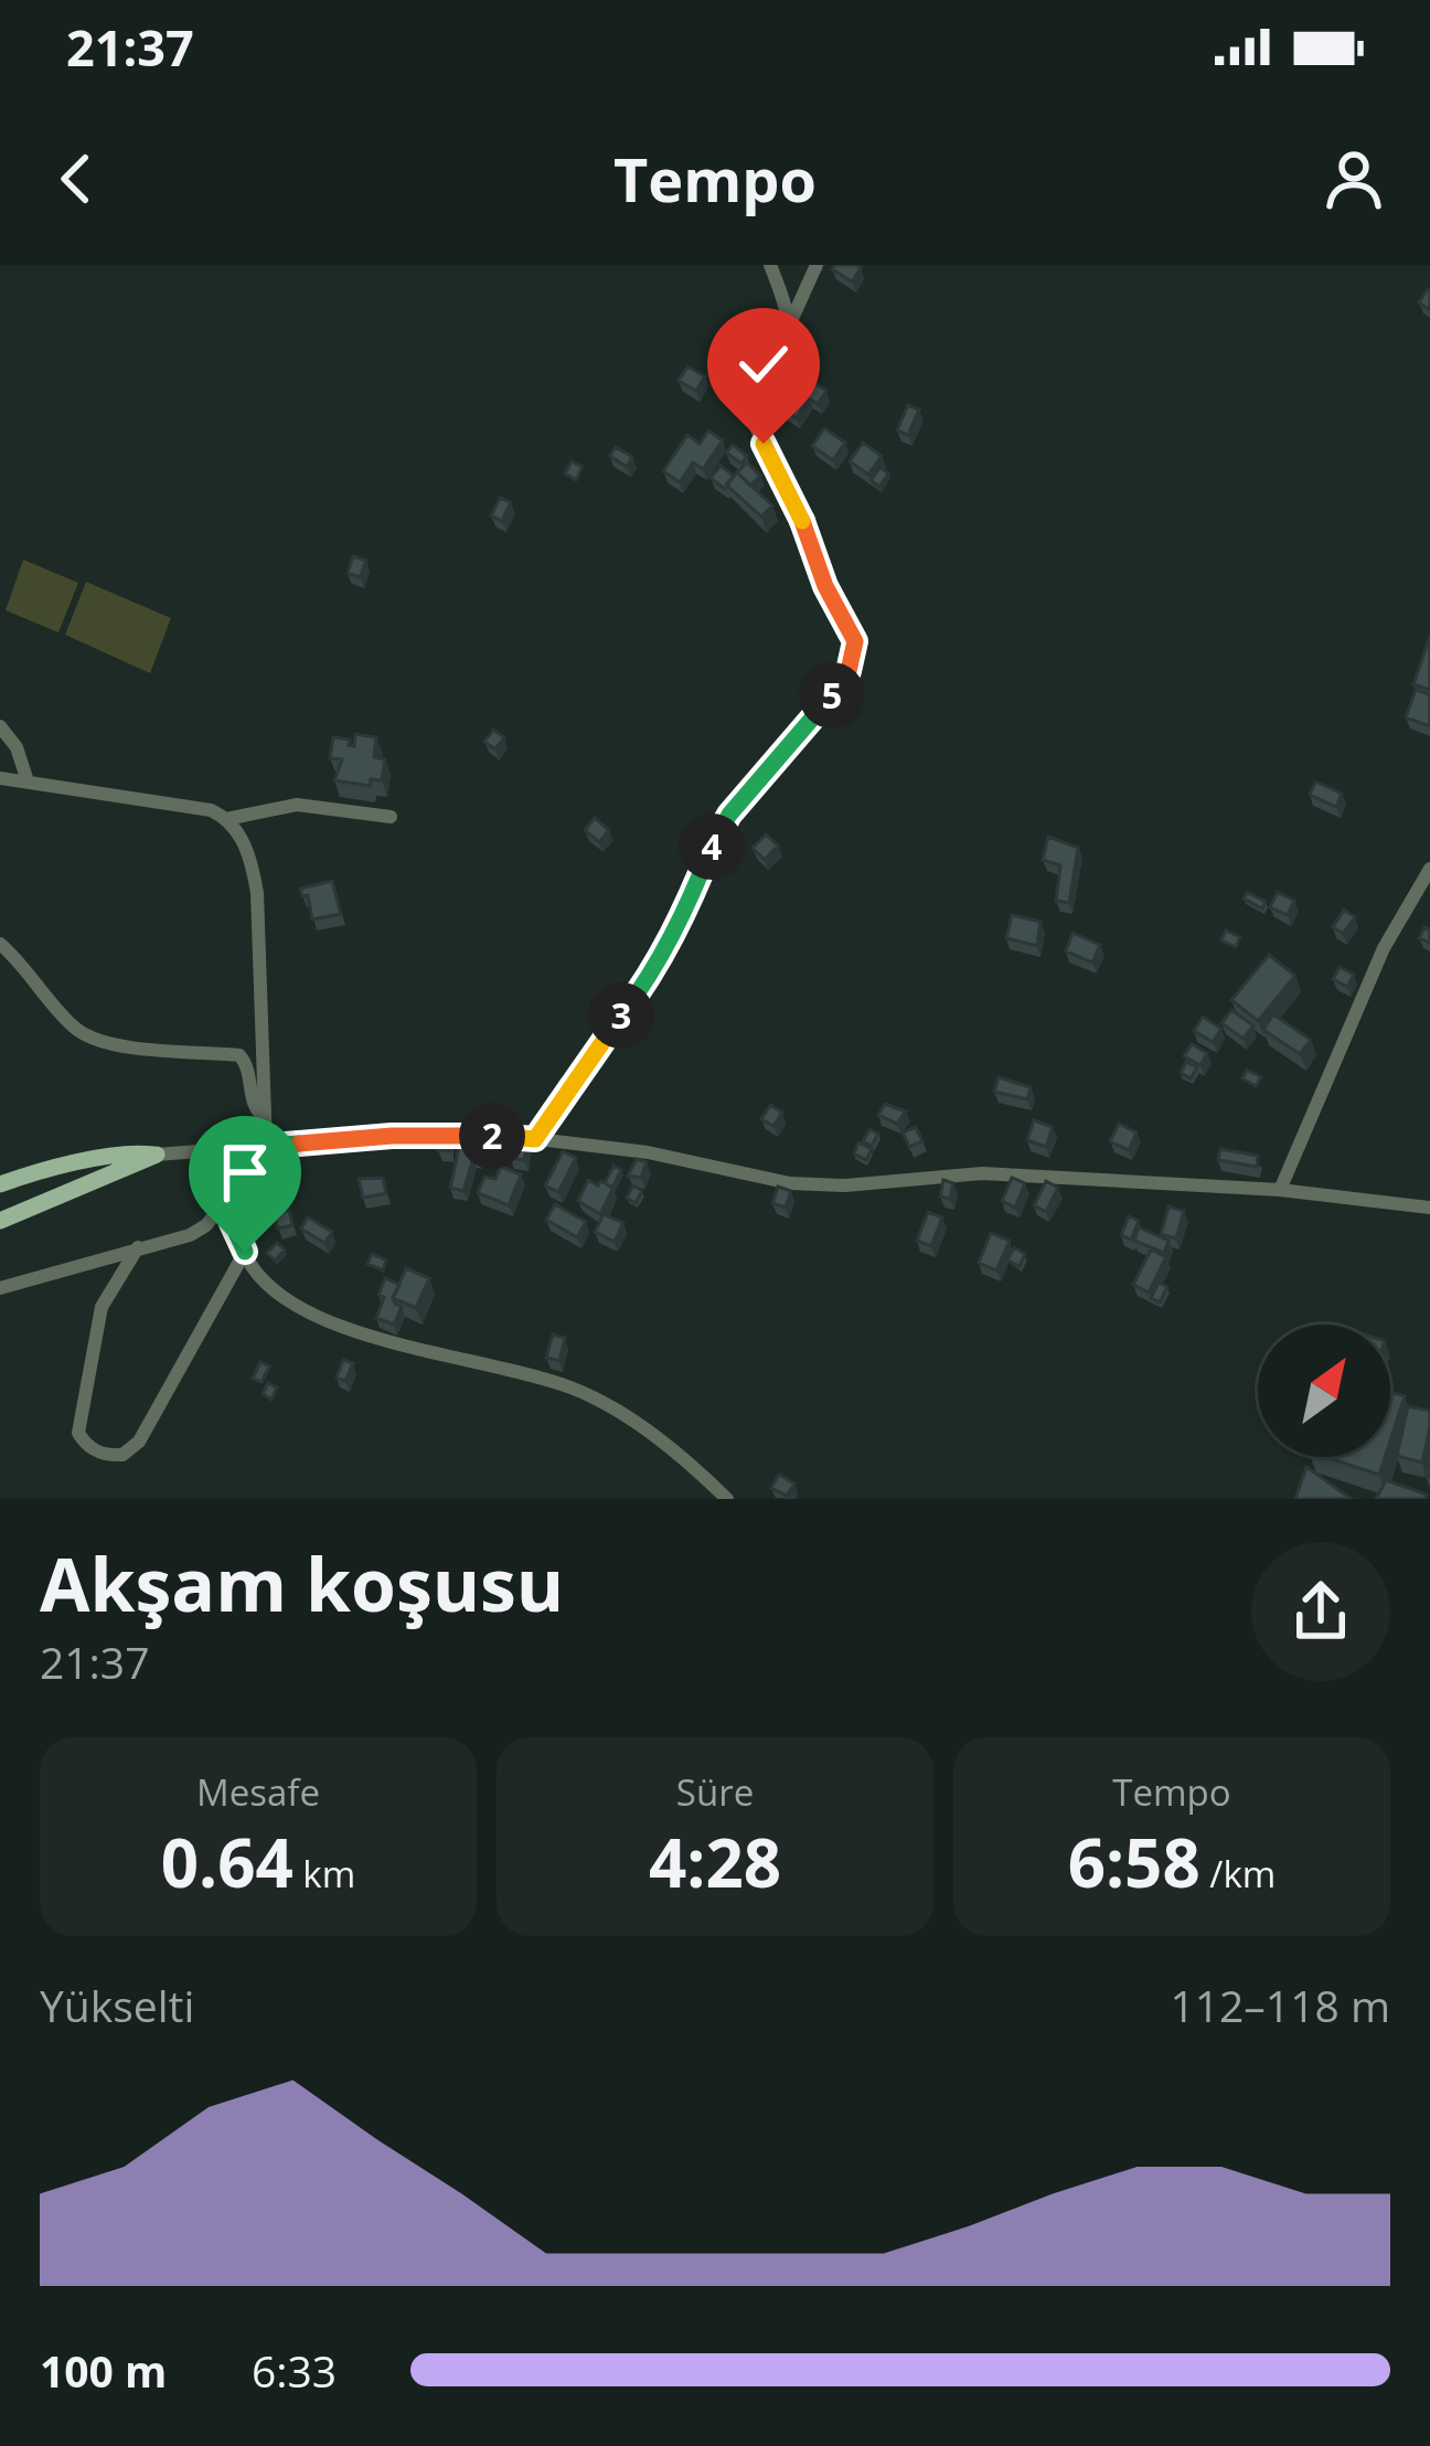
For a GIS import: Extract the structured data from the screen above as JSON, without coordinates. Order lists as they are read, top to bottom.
{
  "north": "top right",
  "page": {
    "status": "21:37",
    "header": "Tempo",
    "pins": [
      "5",
      "4",
      "3",
      "2"
    ],
    "heading": ["Akşam koşusu", "21:37"],
    "stats": [
      ["Mesafe", "0.64 km"],
      ["Süre", "4:28"],
      ["Tempo", "6:58 /km"]
    ],
    "chart": ["Yükselti", "112–118 m"],
    "list": [
      {
        "name": "100 m",
        "note": "6:33"
      }
    ]
  }
}
